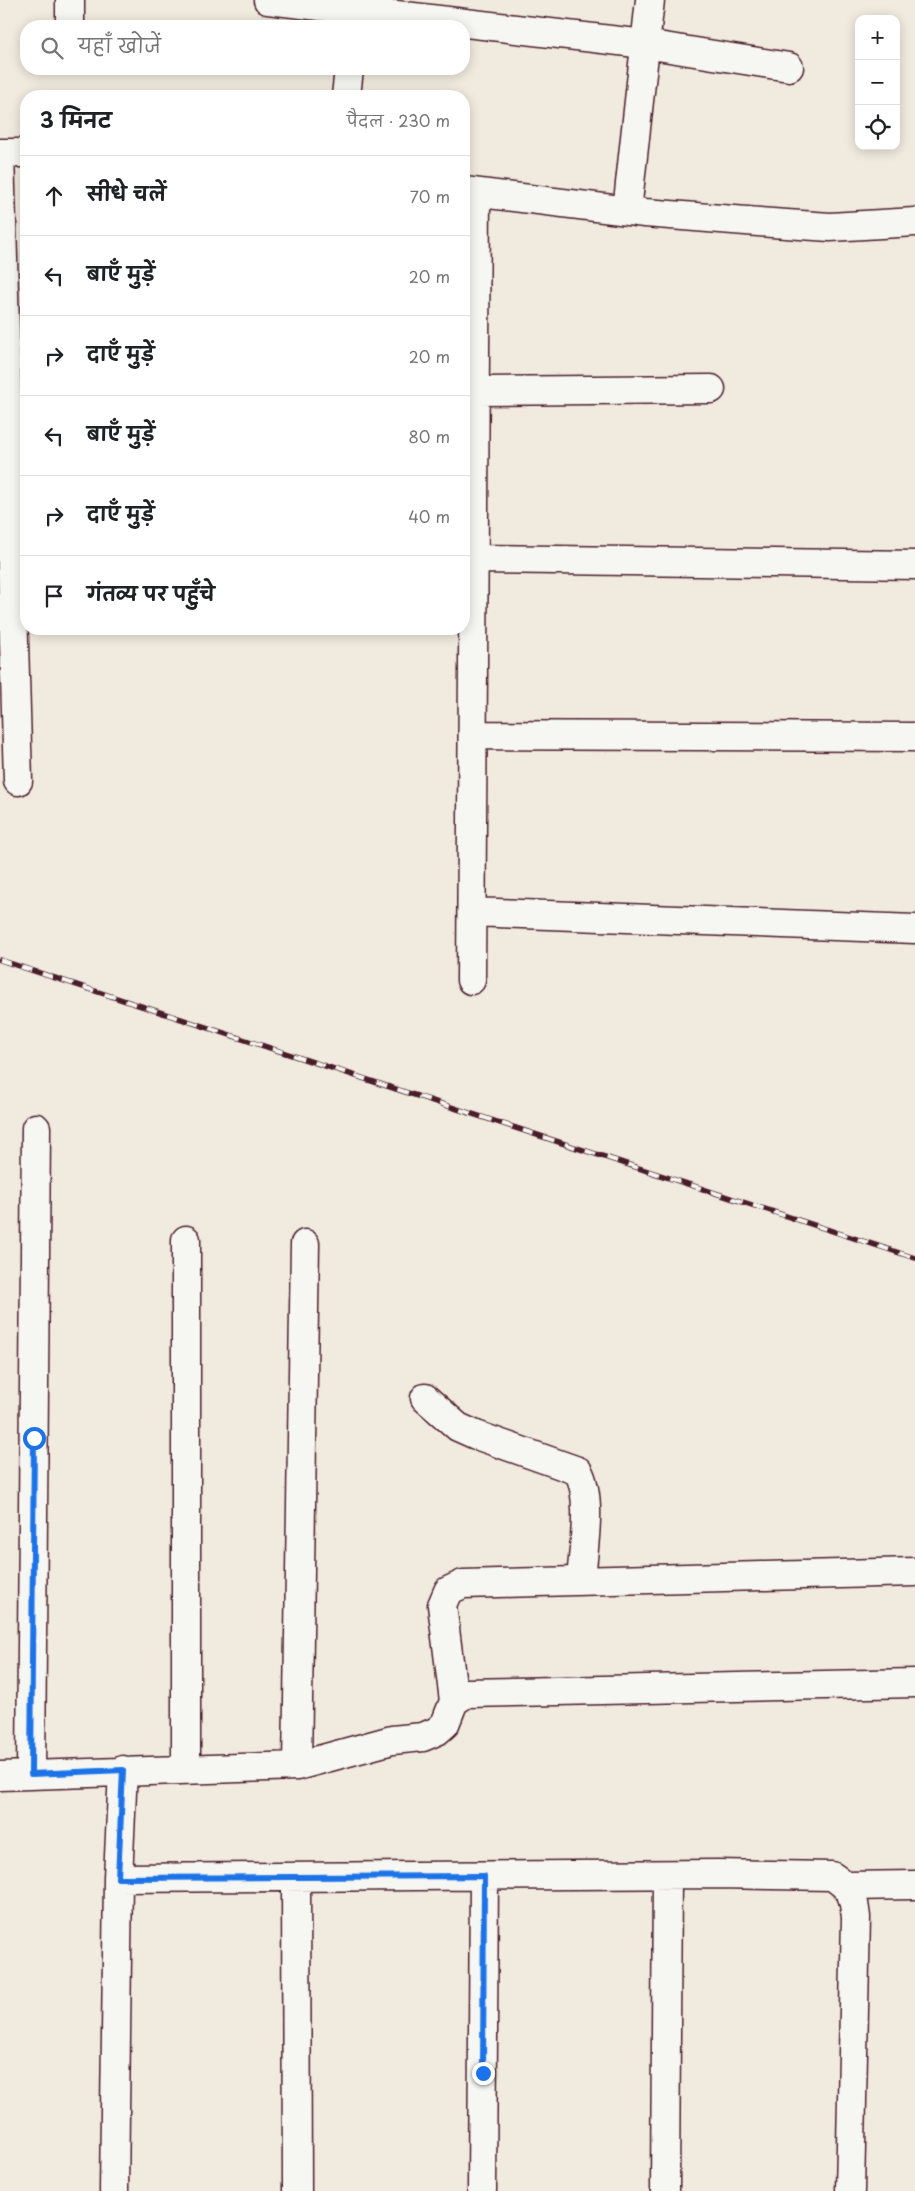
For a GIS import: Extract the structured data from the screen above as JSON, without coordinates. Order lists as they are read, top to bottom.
{
  "page": {
    "map_buttons": ["+", "−"],
    "search": "यहाँ खोजें",
    "heading": ["3 मिनट", "पैदल · 230 m"],
    "list": [
      ["सीधे चलें", "70 m"],
      ["बाएँ मुड़ें", "20 m"],
      ["दाएँ मुड़ें", "20 m"],
      ["बाएँ मुड़ें", "80 m"],
      ["दाएँ मुड़ें", "40 m"],
      "गंतव्य पर पहुँचे"
    ]
  }
}
